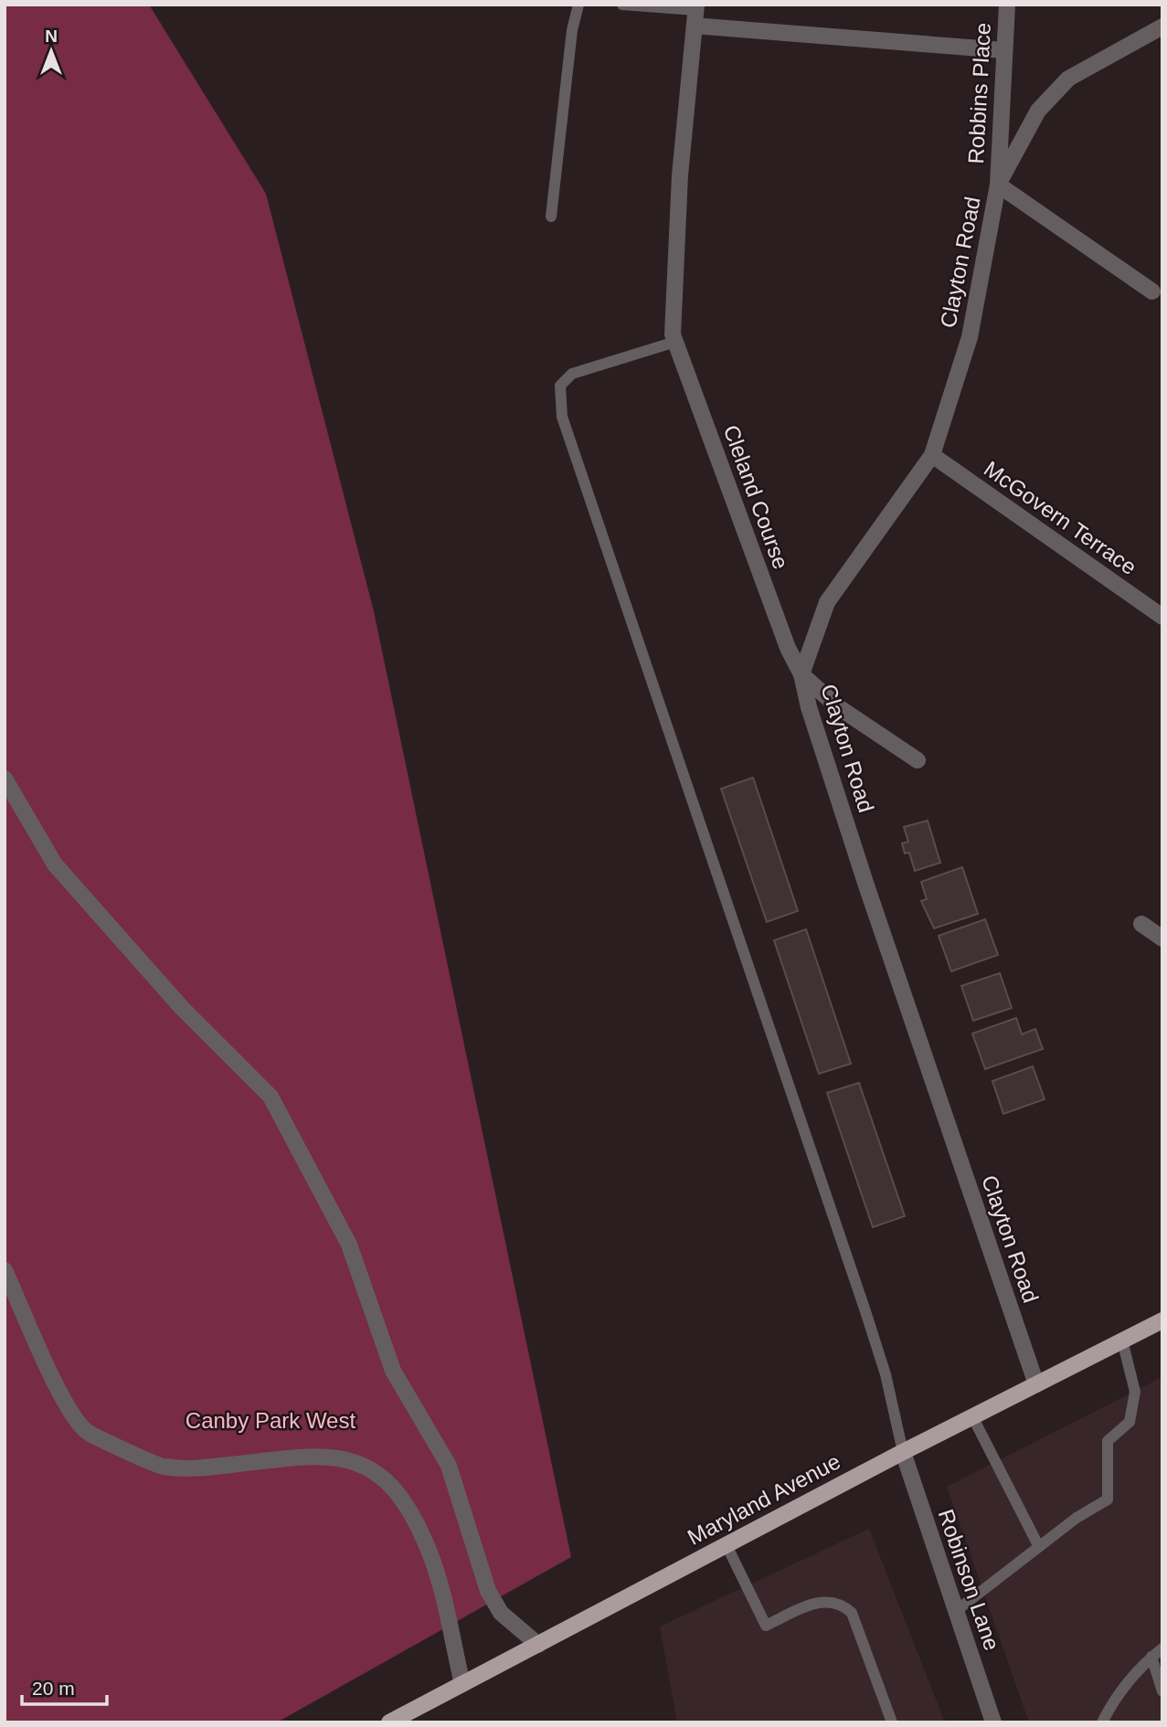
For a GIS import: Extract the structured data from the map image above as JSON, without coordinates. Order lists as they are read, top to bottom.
{
  "streets": {
    "main road": ["Maryland Avenue"],
    "street": [
      "Robbins Place",
      "Clayton Road",
      "Cleland Course",
      "McGovern Terrace",
      "Robinson Lane"
    ]
  },
  "crossings": [
    ["Robbins Place", "Clayton Road"],
    ["Clayton Road", "Cleland Course"],
    ["Clayton Road", "McGovern Terrace"],
    ["Clayton Road", "Maryland Avenue"],
    ["Maryland Avenue", "Robinson Lane"]
  ],
  "parks": ["Canby Park West"],
  "scale_bar": "20 m",
  "north": "top"
}
